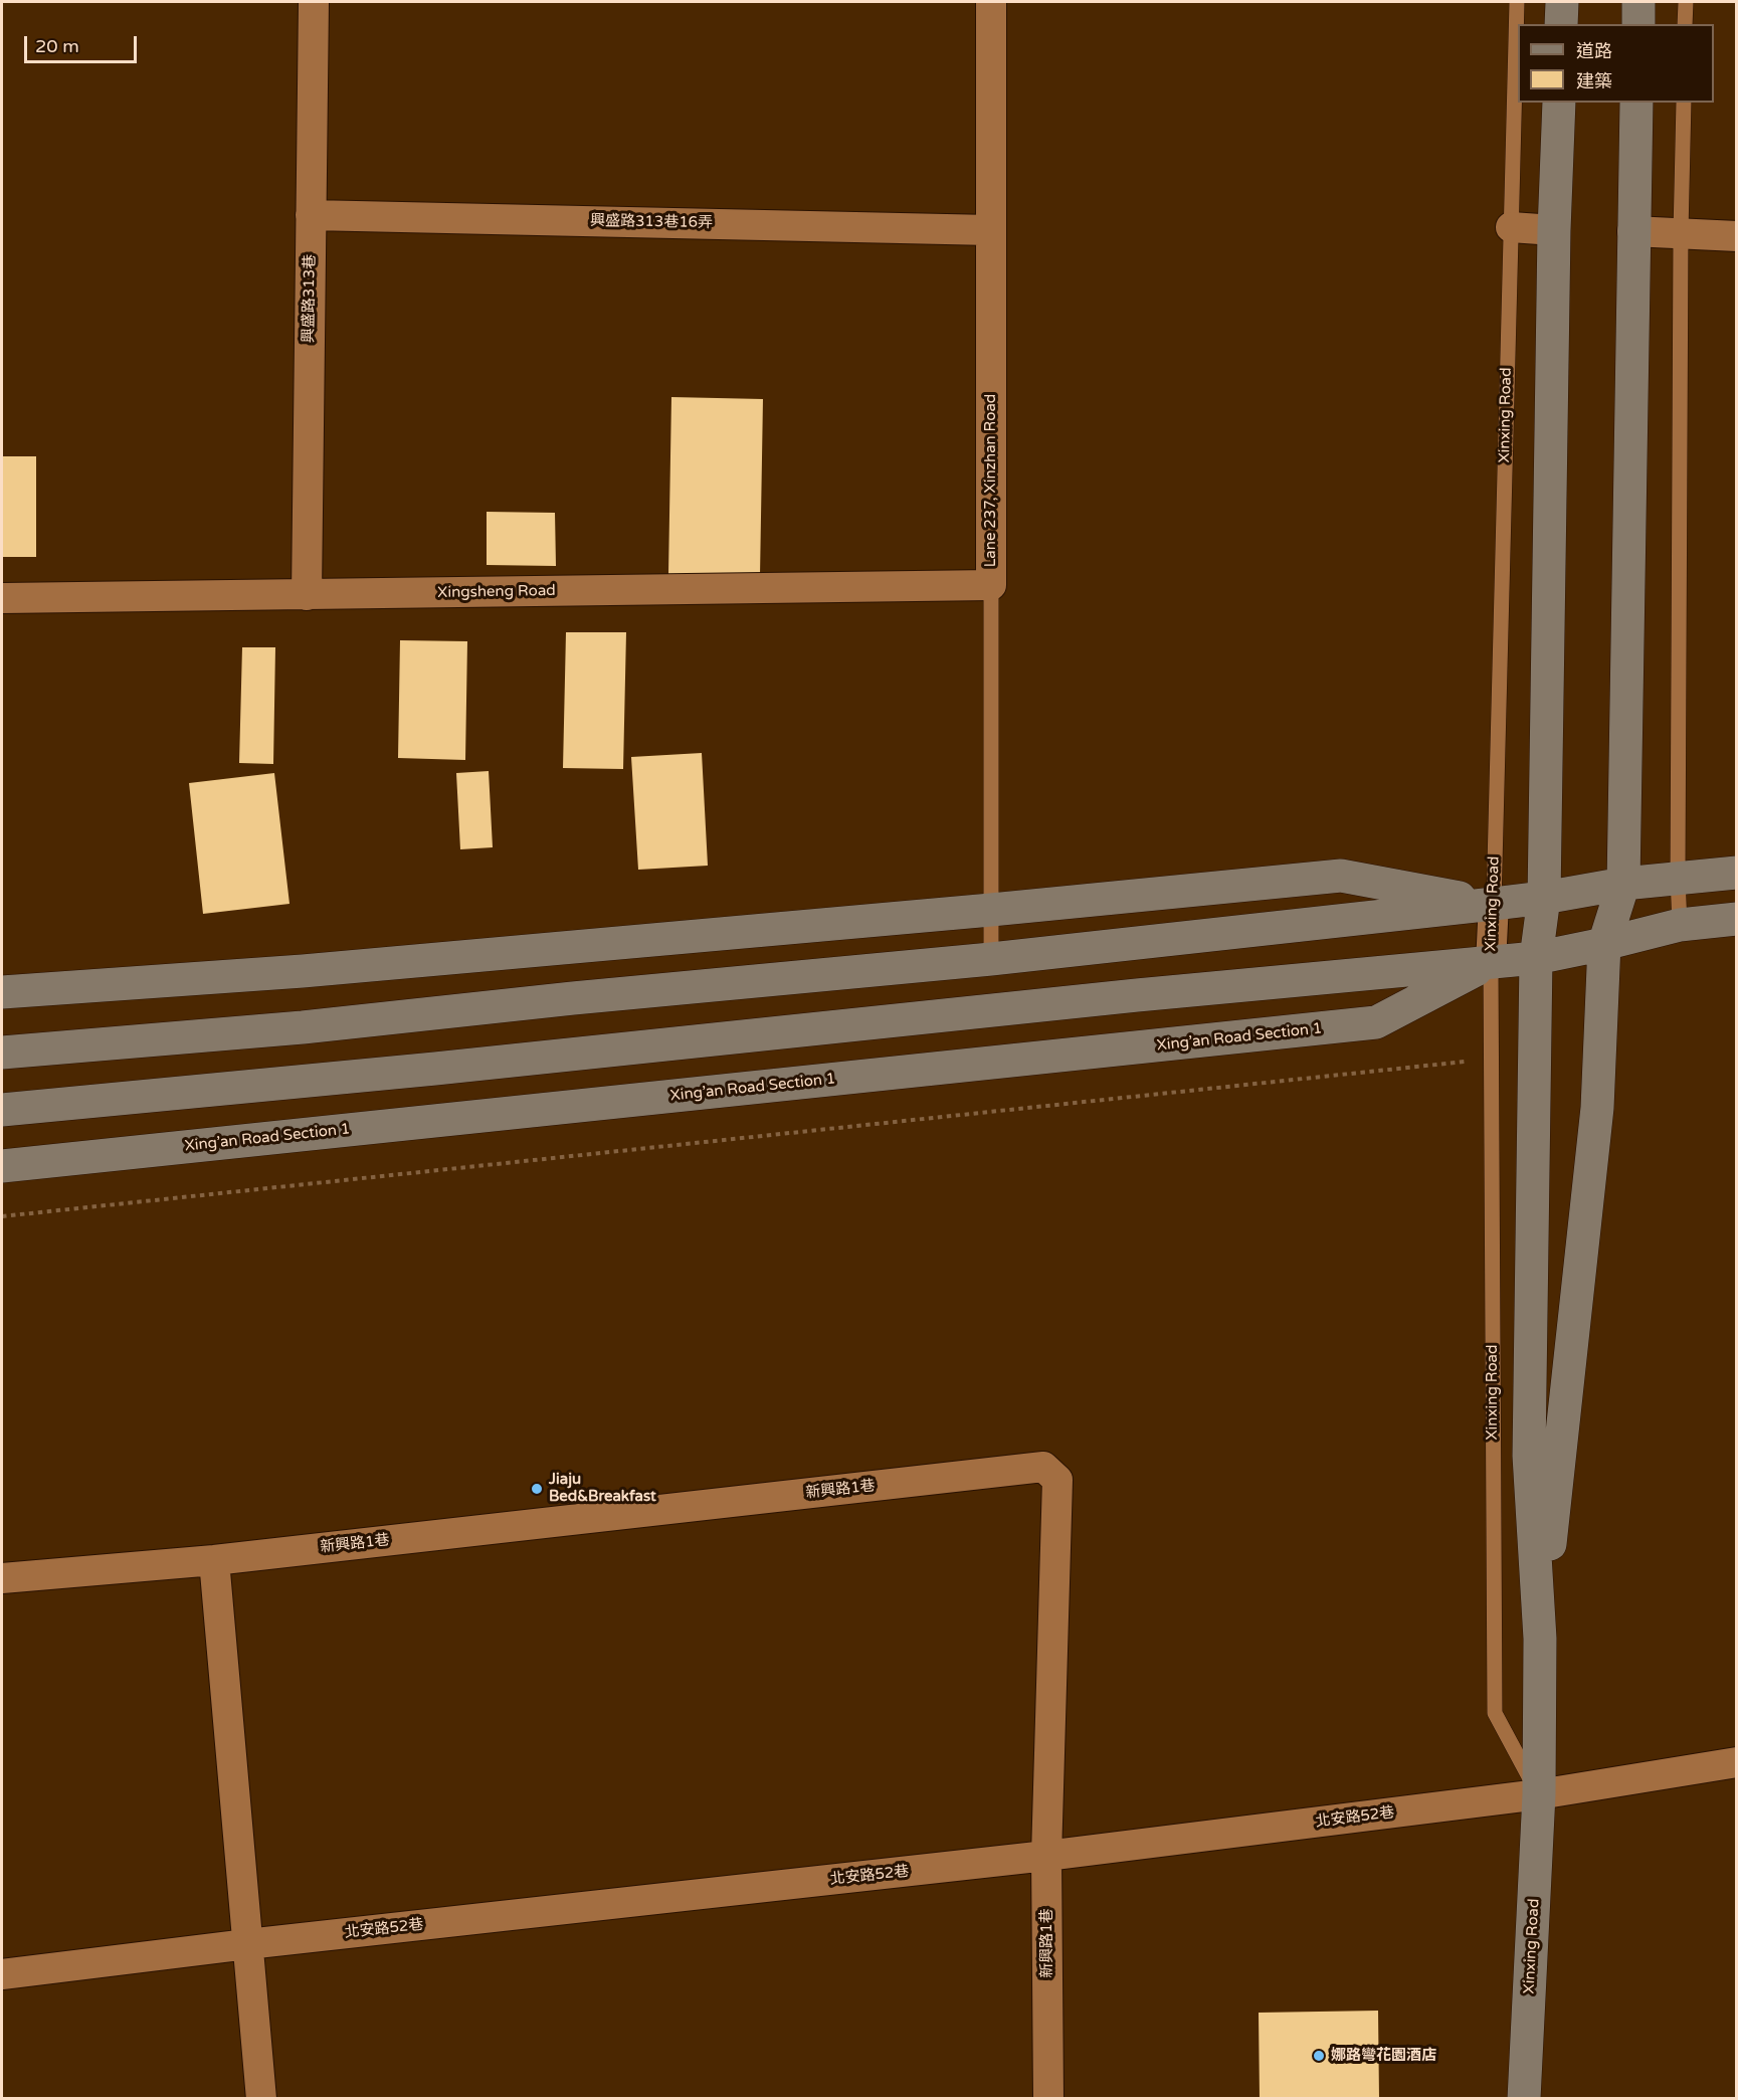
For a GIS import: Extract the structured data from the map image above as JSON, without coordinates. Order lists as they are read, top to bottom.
{
  "streets": {
    "street": [
      "興盛路313巷16弄",
      "興盛路313巷",
      "Xinxing Road",
      "Lane 237, Xinzhan Road",
      "Xingsheng Road",
      "Xing’an Road Section 1",
      "新興路1巷",
      "北安路52巷"
    ]
  },
  "crossings": [
    ["興盛路313巷16弄", "興盛路313巷"],
    ["興盛路313巷16弄", "Lane 237, Xinzhan Road"],
    ["興盛路313巷", "Xingsheng Road"],
    ["Xinxing Road", "Xing’an Road Section 1"],
    ["Xinxing Road", "北安路52巷"],
    ["Lane 237, Xinzhan Road", "Xingsheng Road"],
    ["新興路1巷", "北安路52巷"]
  ],
  "places": ["Jiaju Bed&Breakfast", "娜路彎花園酒店"],
  "legend": ["道路", "建築"],
  "scale_bar": "20 m"
}
